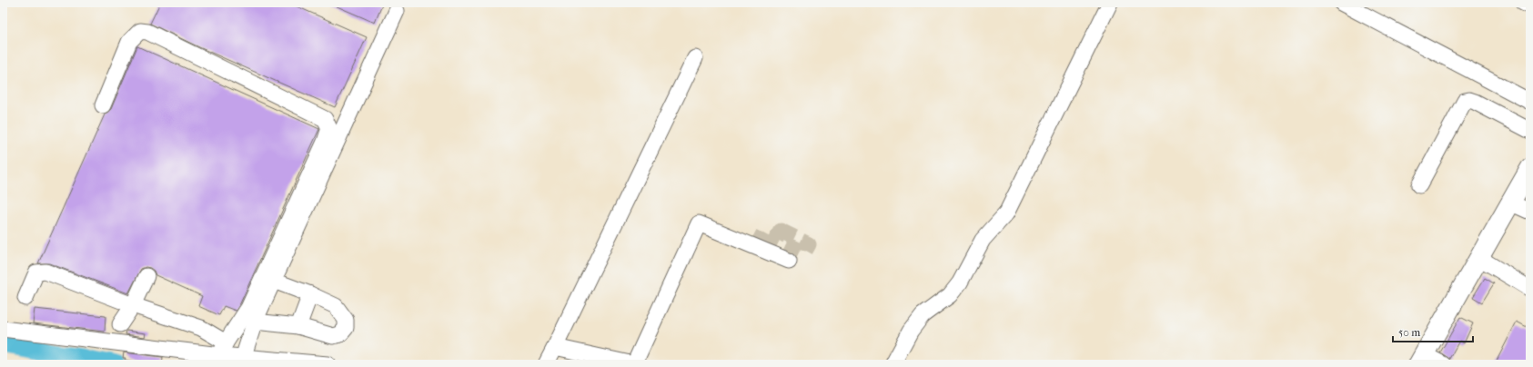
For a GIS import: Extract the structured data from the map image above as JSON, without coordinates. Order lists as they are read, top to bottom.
{
  "scale_bar": "50 m"
}
